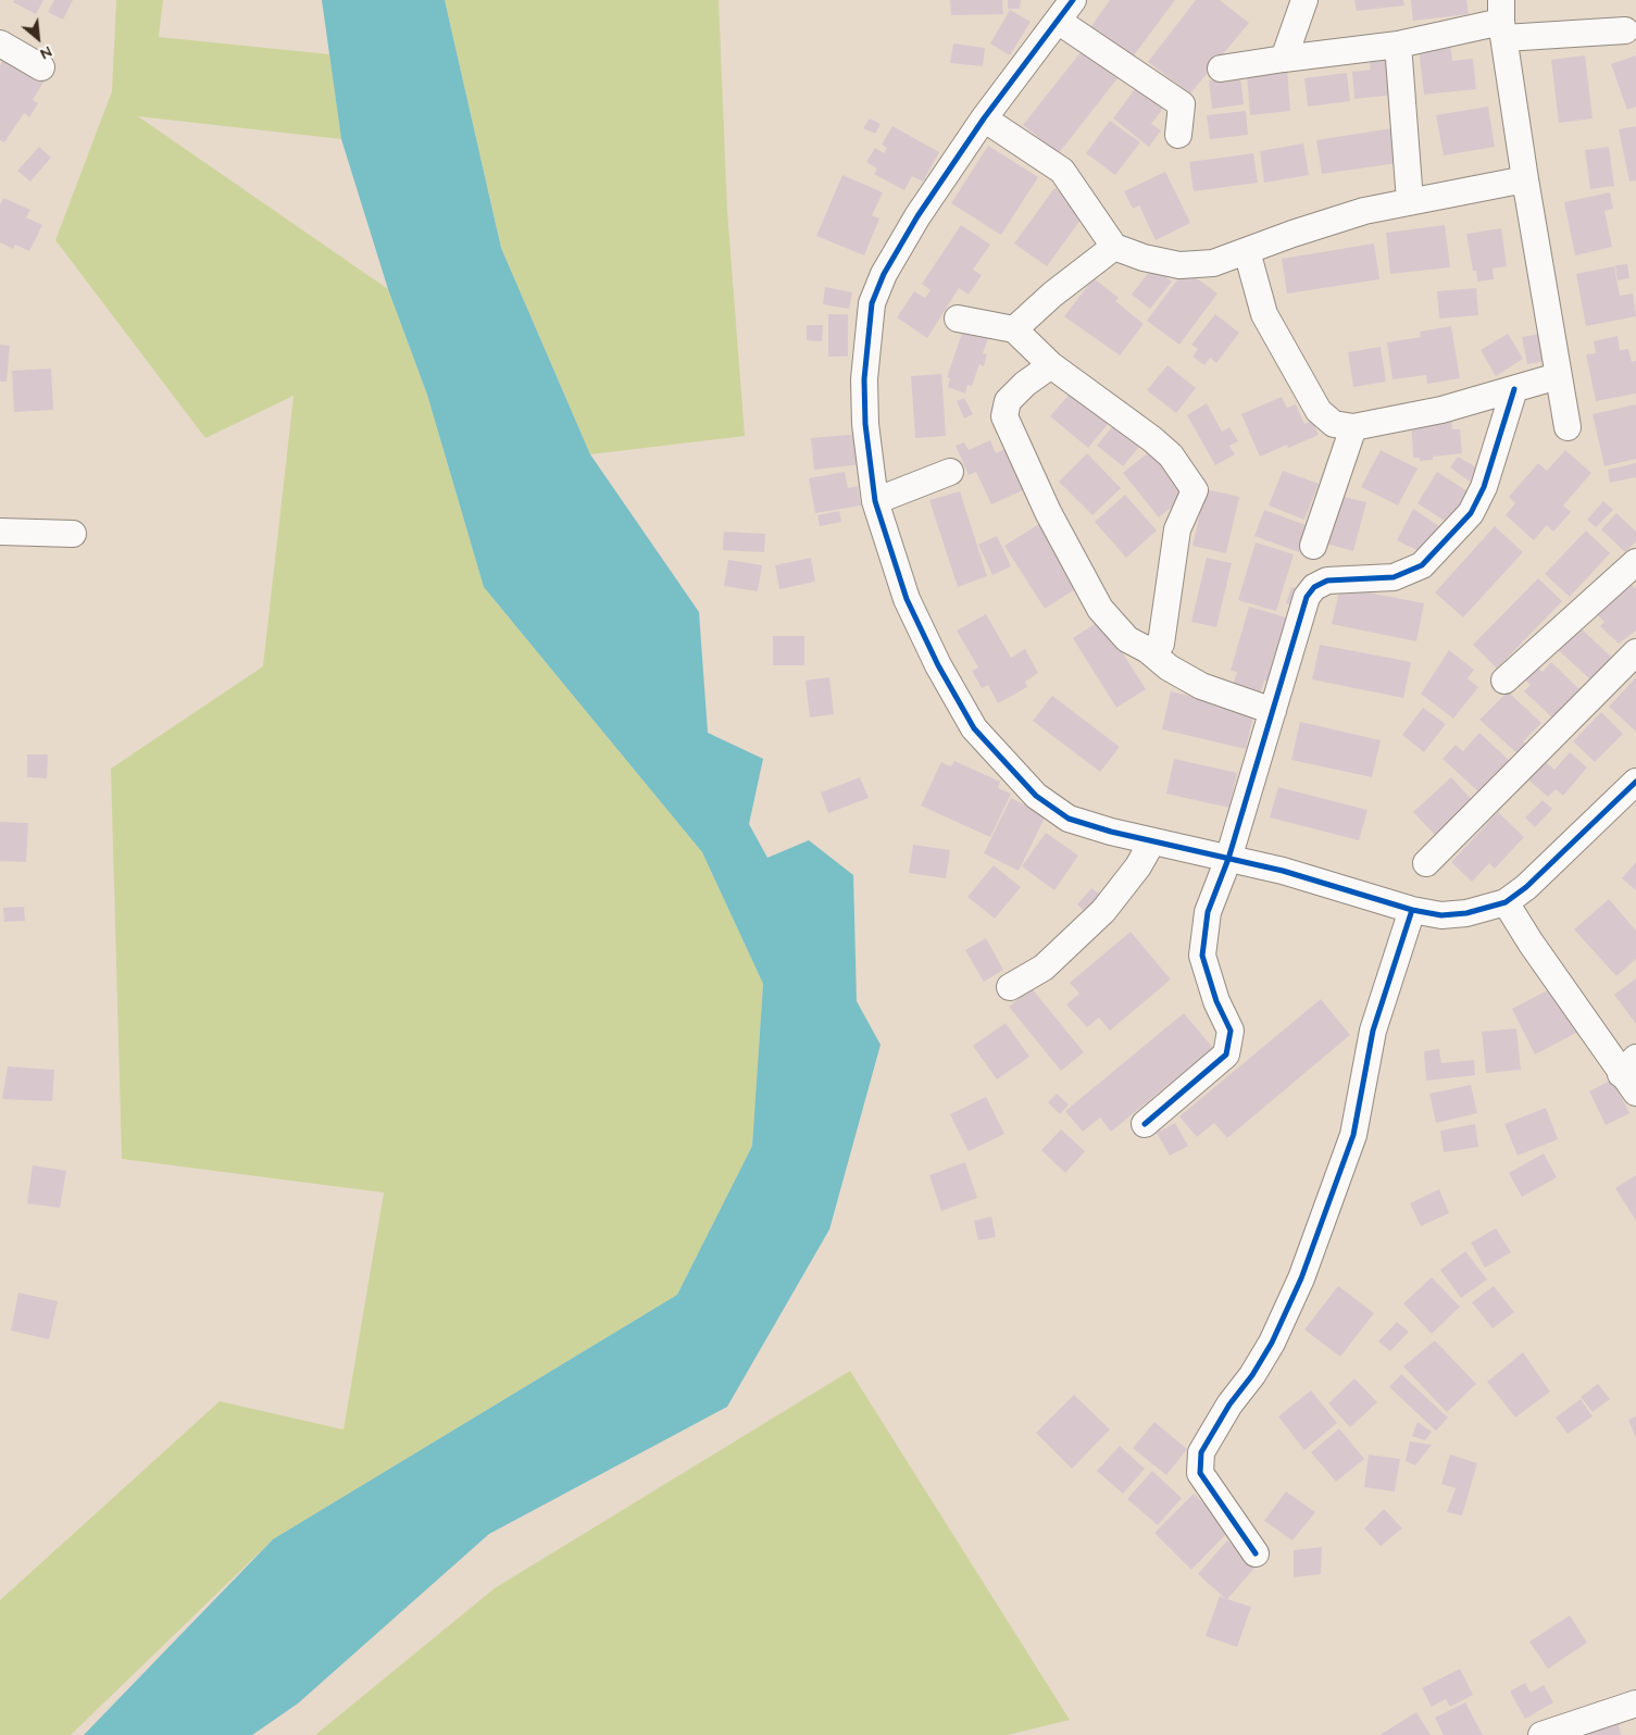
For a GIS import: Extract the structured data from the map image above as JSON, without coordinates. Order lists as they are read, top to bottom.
{
  "north": "bottom right"
}
